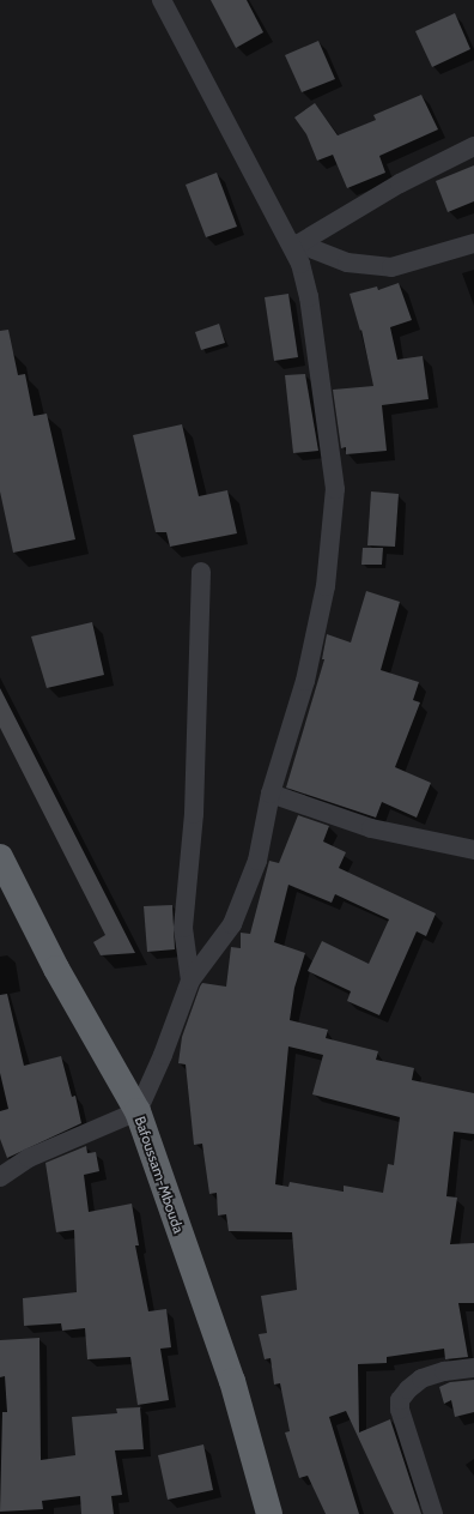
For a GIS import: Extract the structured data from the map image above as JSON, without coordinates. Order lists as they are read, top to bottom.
{
  "streets": {
    "highway": ["Bafoussam-Mbouda"]
  }
}
